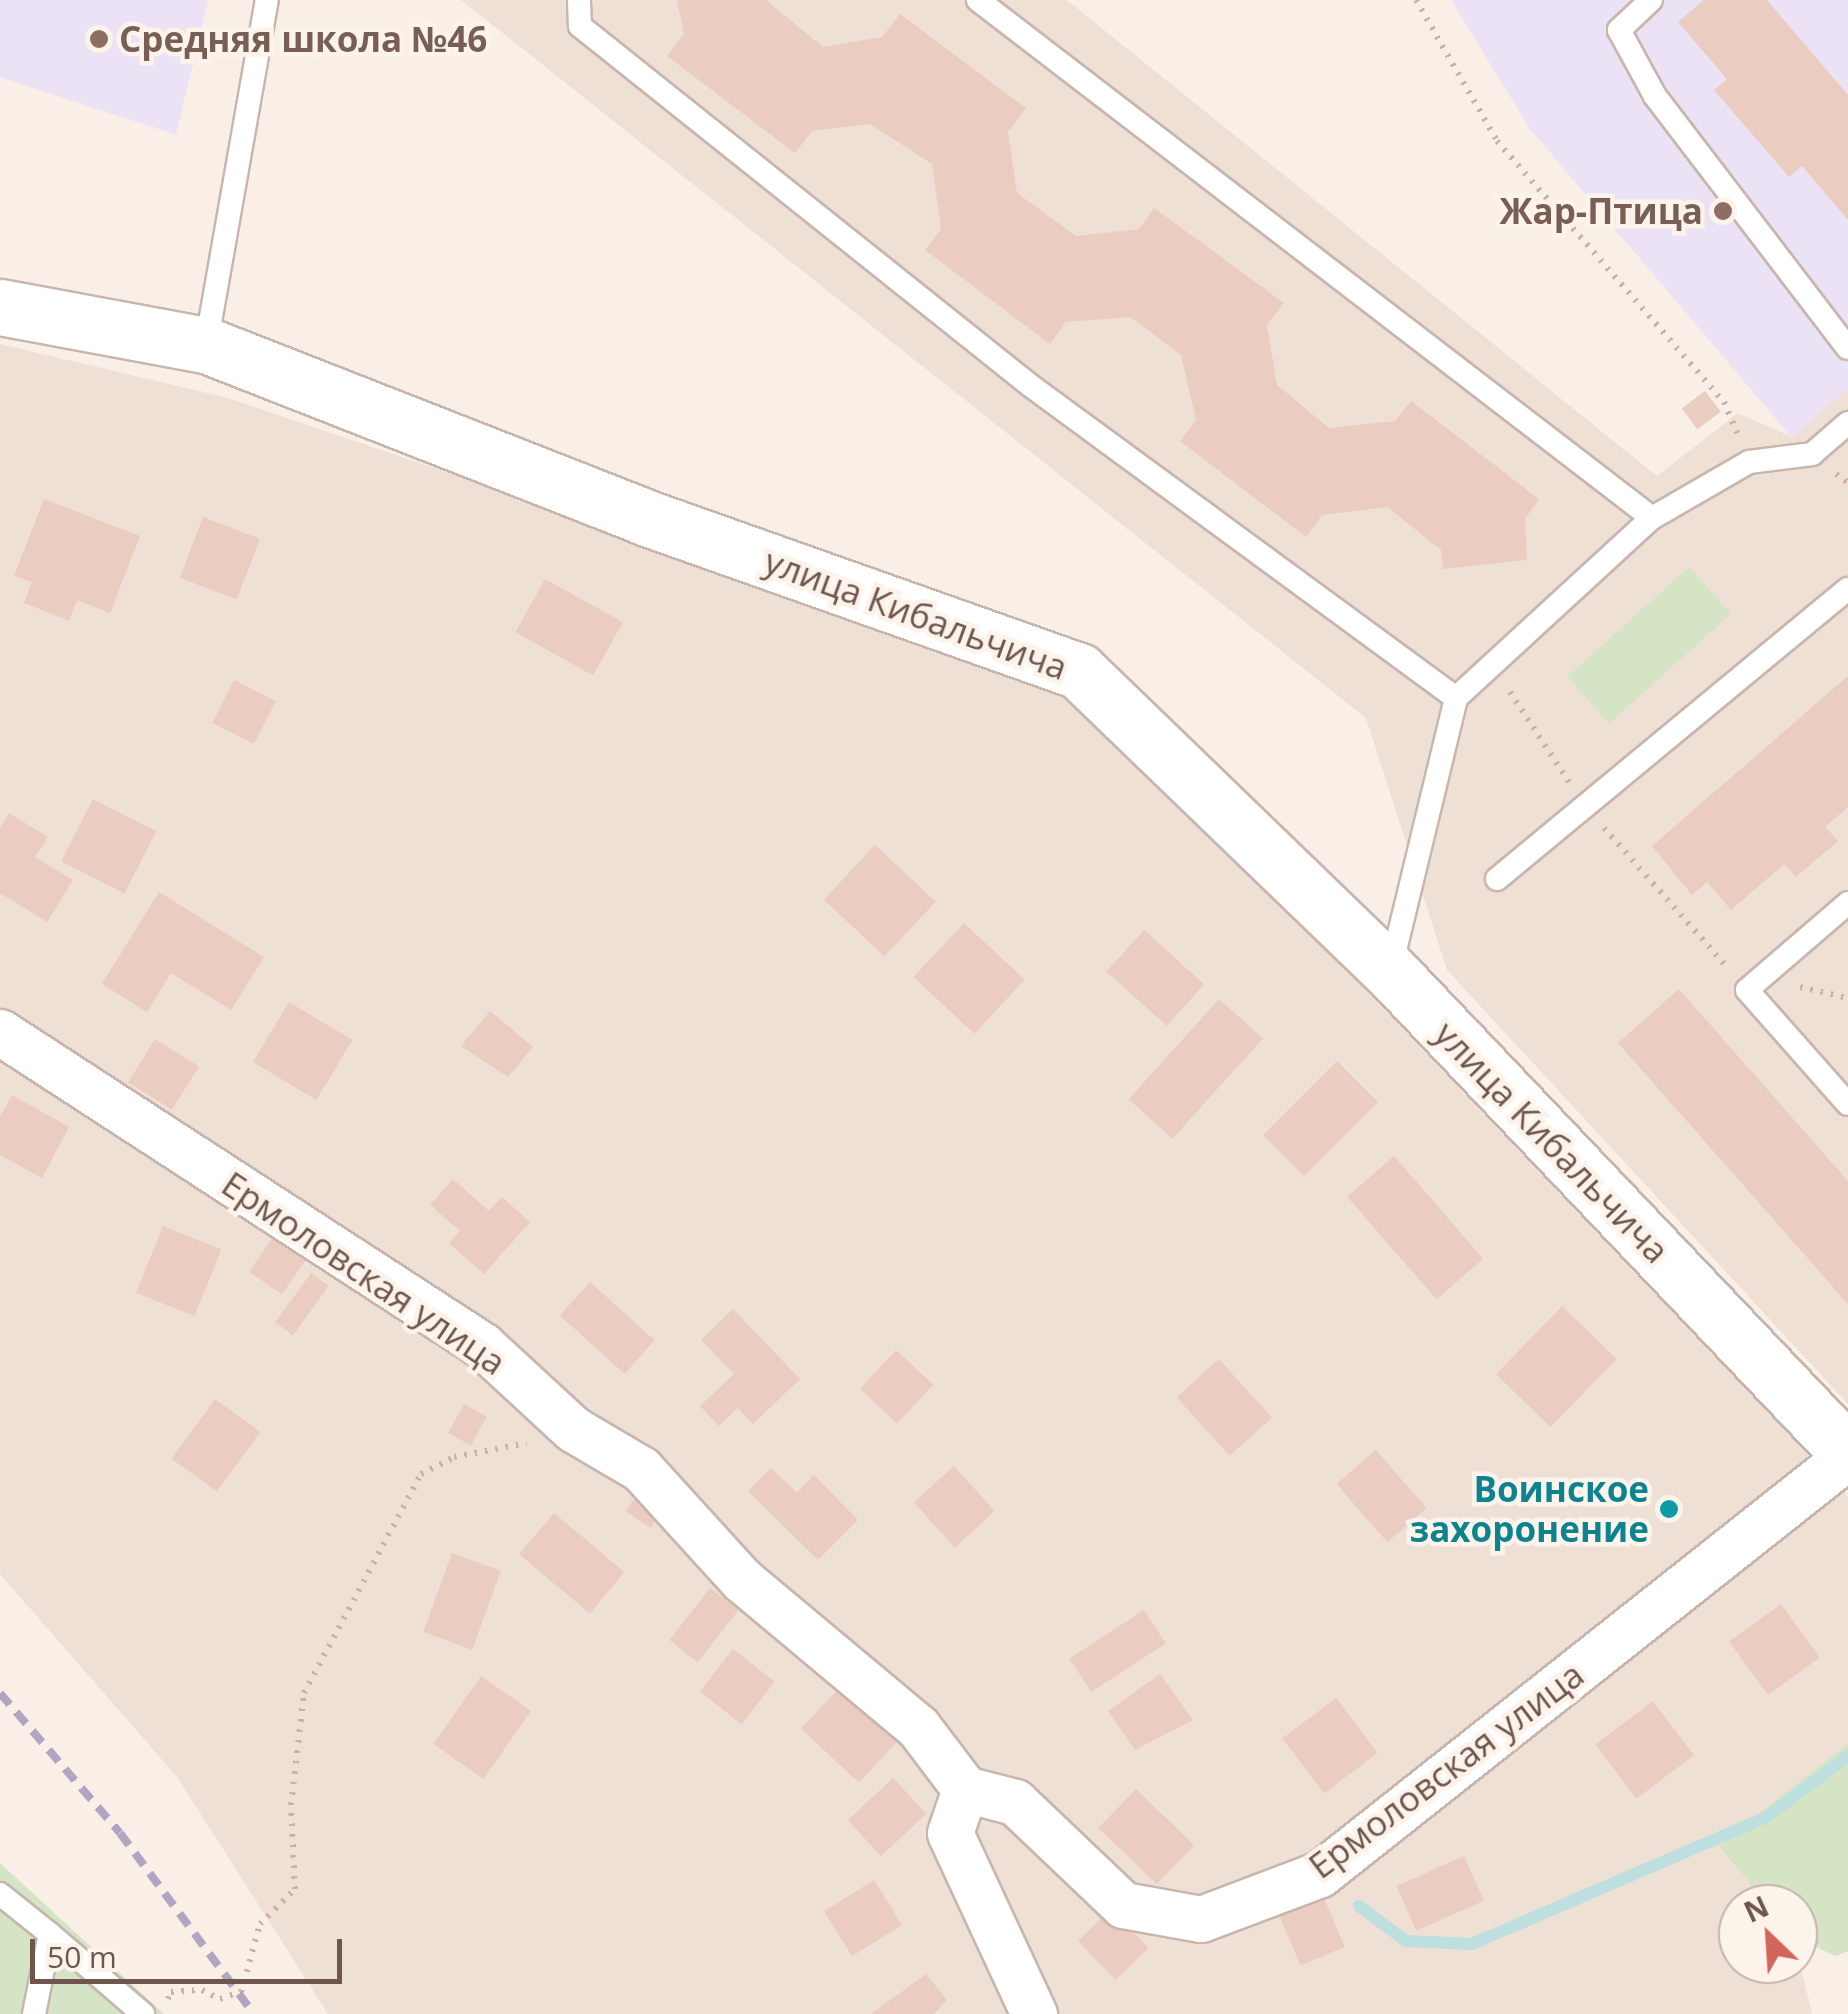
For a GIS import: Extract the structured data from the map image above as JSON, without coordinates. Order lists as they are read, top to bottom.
{
  "streets": {
    "street": ["улица Кибальчича", "Ермоловская улица"]
  },
  "crossings": [
    ["улица Кибальчича", "Ермоловская улица"]
  ],
  "places": ["Средняя школа №46", "Жар-Птица", "Воинское захоронение"],
  "scale_bar": "50 m",
  "north": "top left"
}
